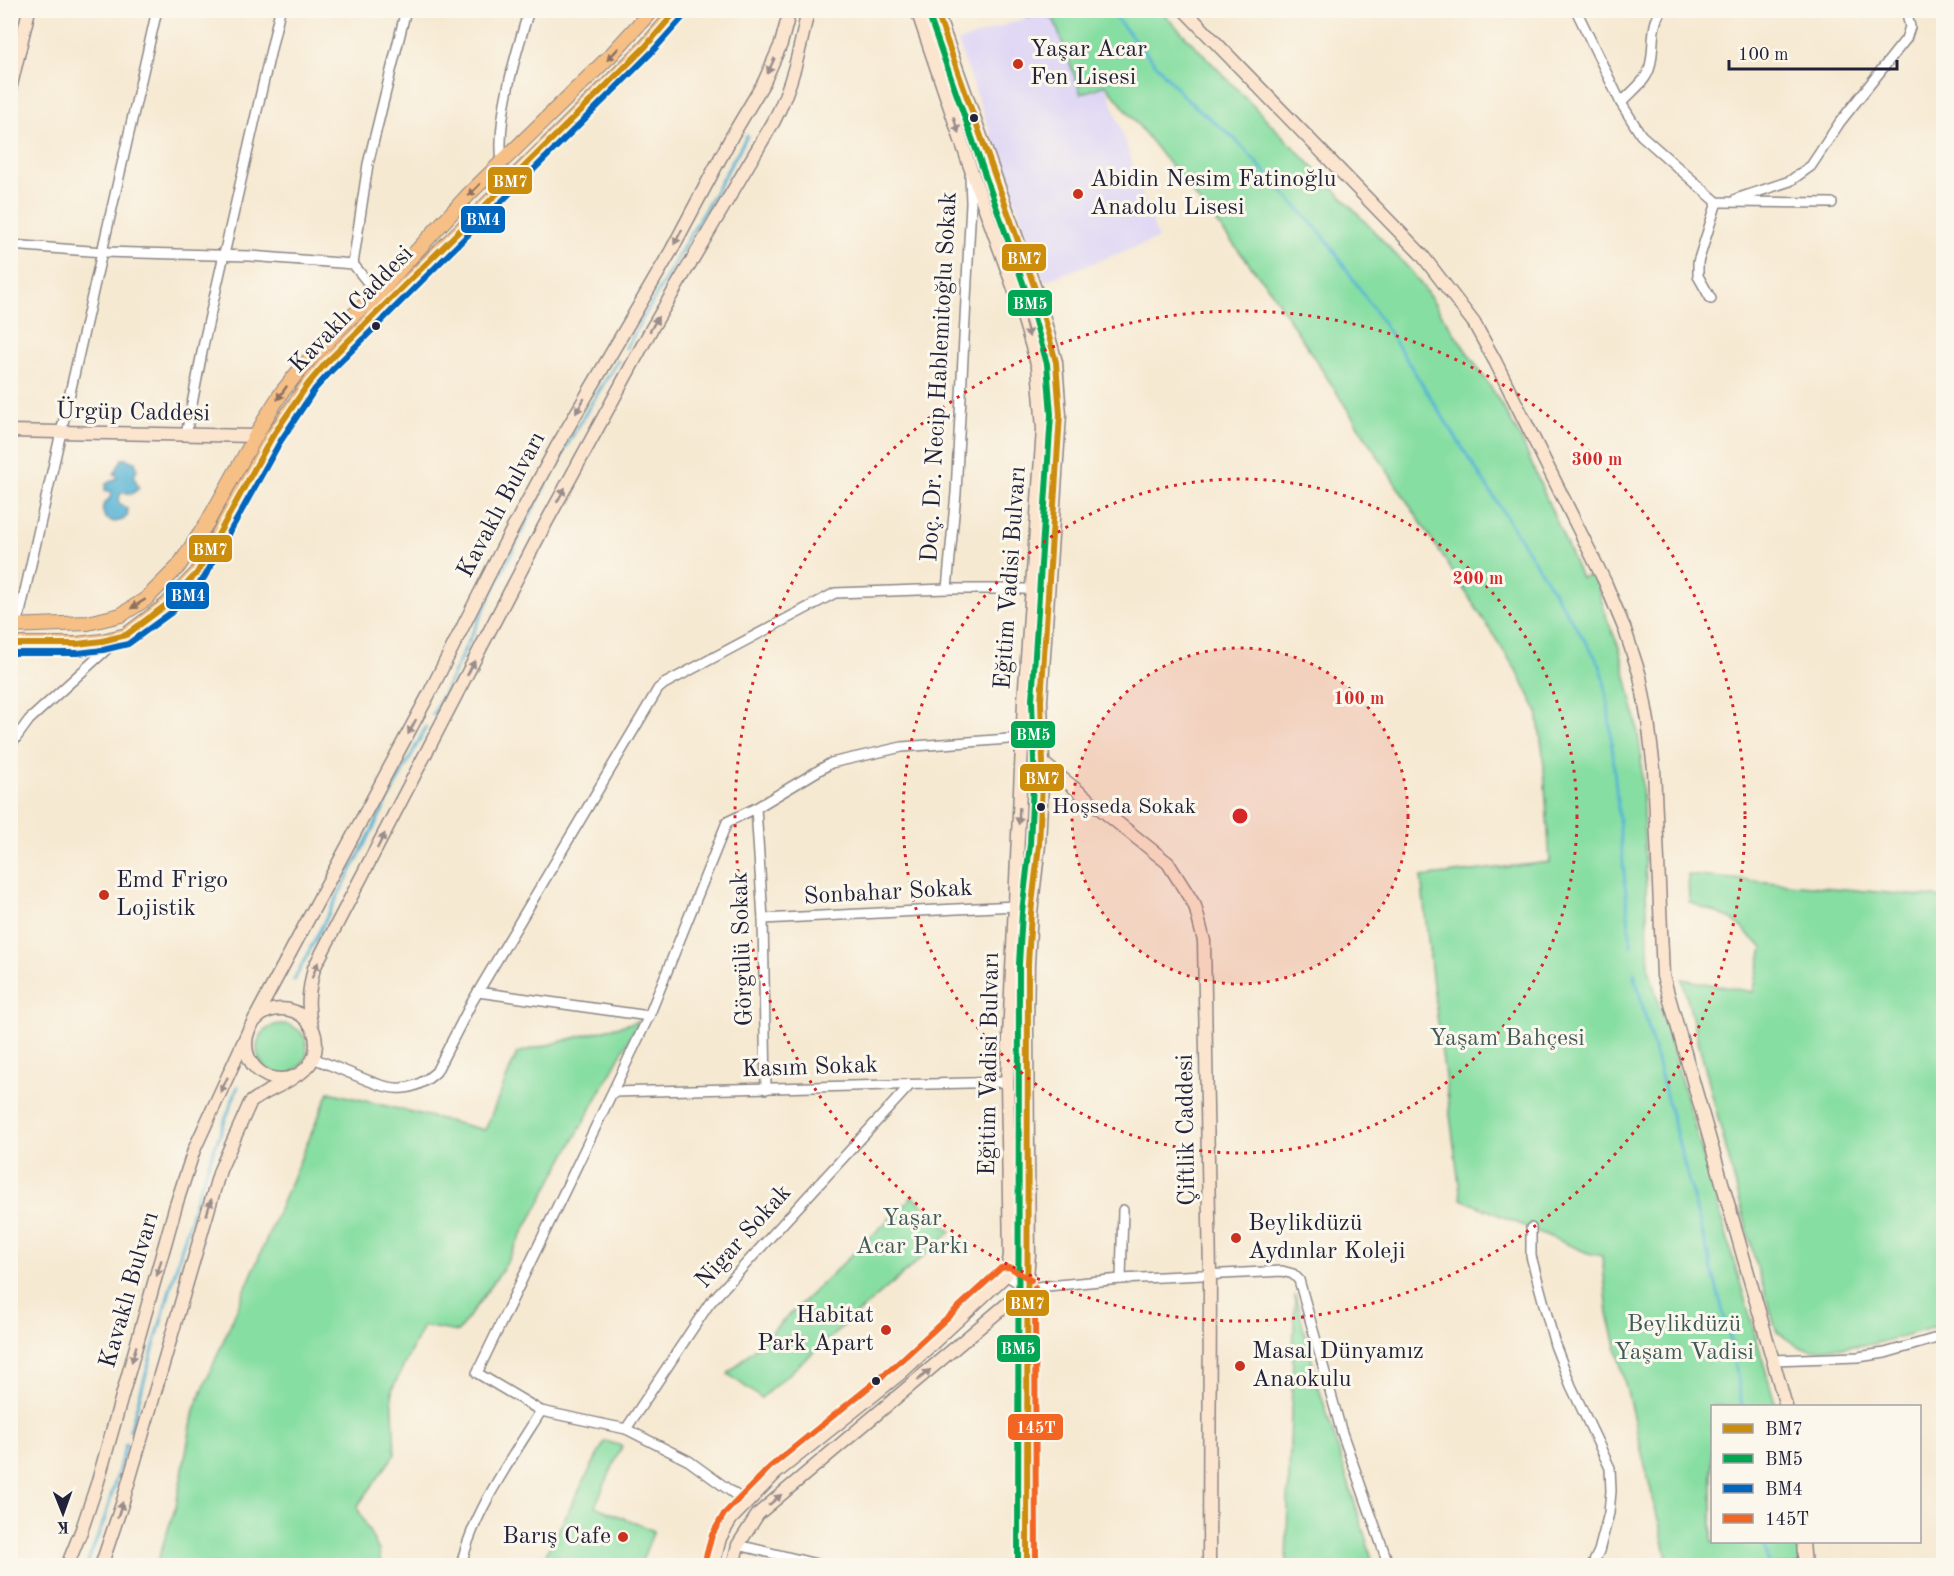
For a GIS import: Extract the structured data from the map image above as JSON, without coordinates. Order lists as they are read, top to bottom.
{
  "streets": {
    "main road": [
      "Kavaklı Caddesi",
      "Ürgüp Caddesi",
      "Kavaklı Bulvarı",
      "Eğitim Vadisi Bulvarı",
      "Çiftlik Caddesi"
    ],
    "street": [
      "Doç. Dr. Necip Hablemitoğlu Sokak",
      "Sonbahar Sokak",
      "Görgülü Sokak",
      "Kasım Sokak",
      "Nigar Sokak"
    ]
  },
  "crossings": [
    ["Kavaklı Caddesi", "Ürgüp Caddesi"],
    ["Doç. Dr. Necip Hablemitoğlu Sokak", "Eğitim Vadisi Bulvarı"],
    ["Eğitim Vadisi Bulvarı", "Sonbahar Sokak"],
    ["Eğitim Vadisi Bulvarı", "Kasım Sokak"],
    ["Eğitim Vadisi Bulvarı", "Çiftlik Caddesi"],
    ["Sonbahar Sokak", "Görgülü Sokak"],
    ["Görgülü Sokak", "Kasım Sokak"],
    ["Kasım Sokak", "Nigar Sokak"]
  ],
  "parks": ["Yaşam Bahçesi", "Yaşar Acar Parkı", "Beylikdüzü Yaşam Vadisi"],
  "places": [
    "Yaşar Acar Fen Lisesi",
    "Abidin Nesim Fatinoğlu Anadolu Lisesi",
    "Hoşseda Sokak",
    "Emd Frigo Lojistik",
    "Beylikdüzü Aydınlar Koleji",
    "Habitat Park Apart",
    "Masal Dünyamız Anaokulu",
    "Barış Cafe"
  ],
  "lines": [
    "transit line BM7",
    "transit line BM5",
    "transit line BM4",
    "transit line 145T"
  ],
  "legend": [
    "BM7",
    "BM5",
    "BM4",
    "145T"
  ],
  "scale_bar": "100 m",
  "north": "bottom",
  "rings": ["300 m", "200 m", "100 m"]
}
